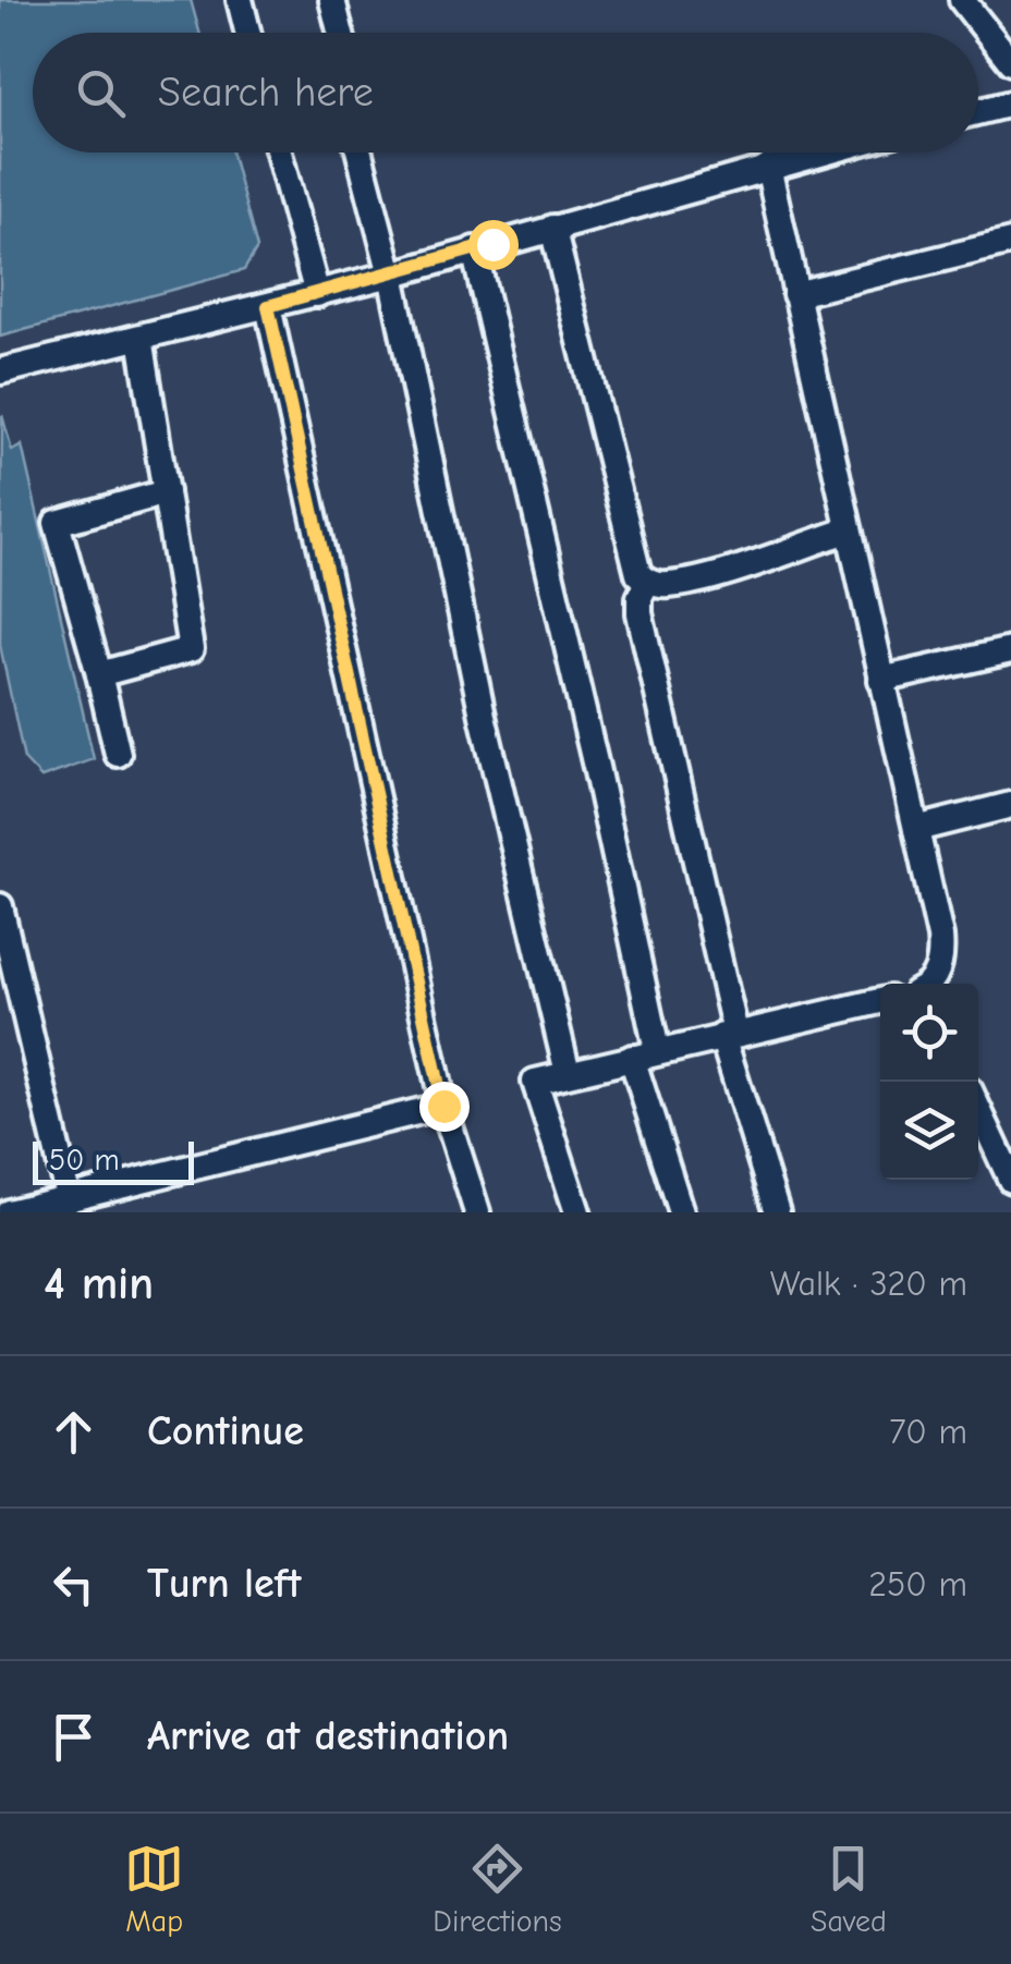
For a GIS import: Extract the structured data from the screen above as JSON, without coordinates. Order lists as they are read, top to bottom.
{
  "scale_bar": "50 m",
  "page": {
    "search": "Search here",
    "scale": "50 m",
    "heading": ["4 min", "Walk · 320 m"],
    "list": [
      ["Continue", "70 m"],
      ["Turn left", "250 m"],
      "Arrive at destination"
    ],
    "nav": ["Map", "Directions", "Saved"]
  }
}
